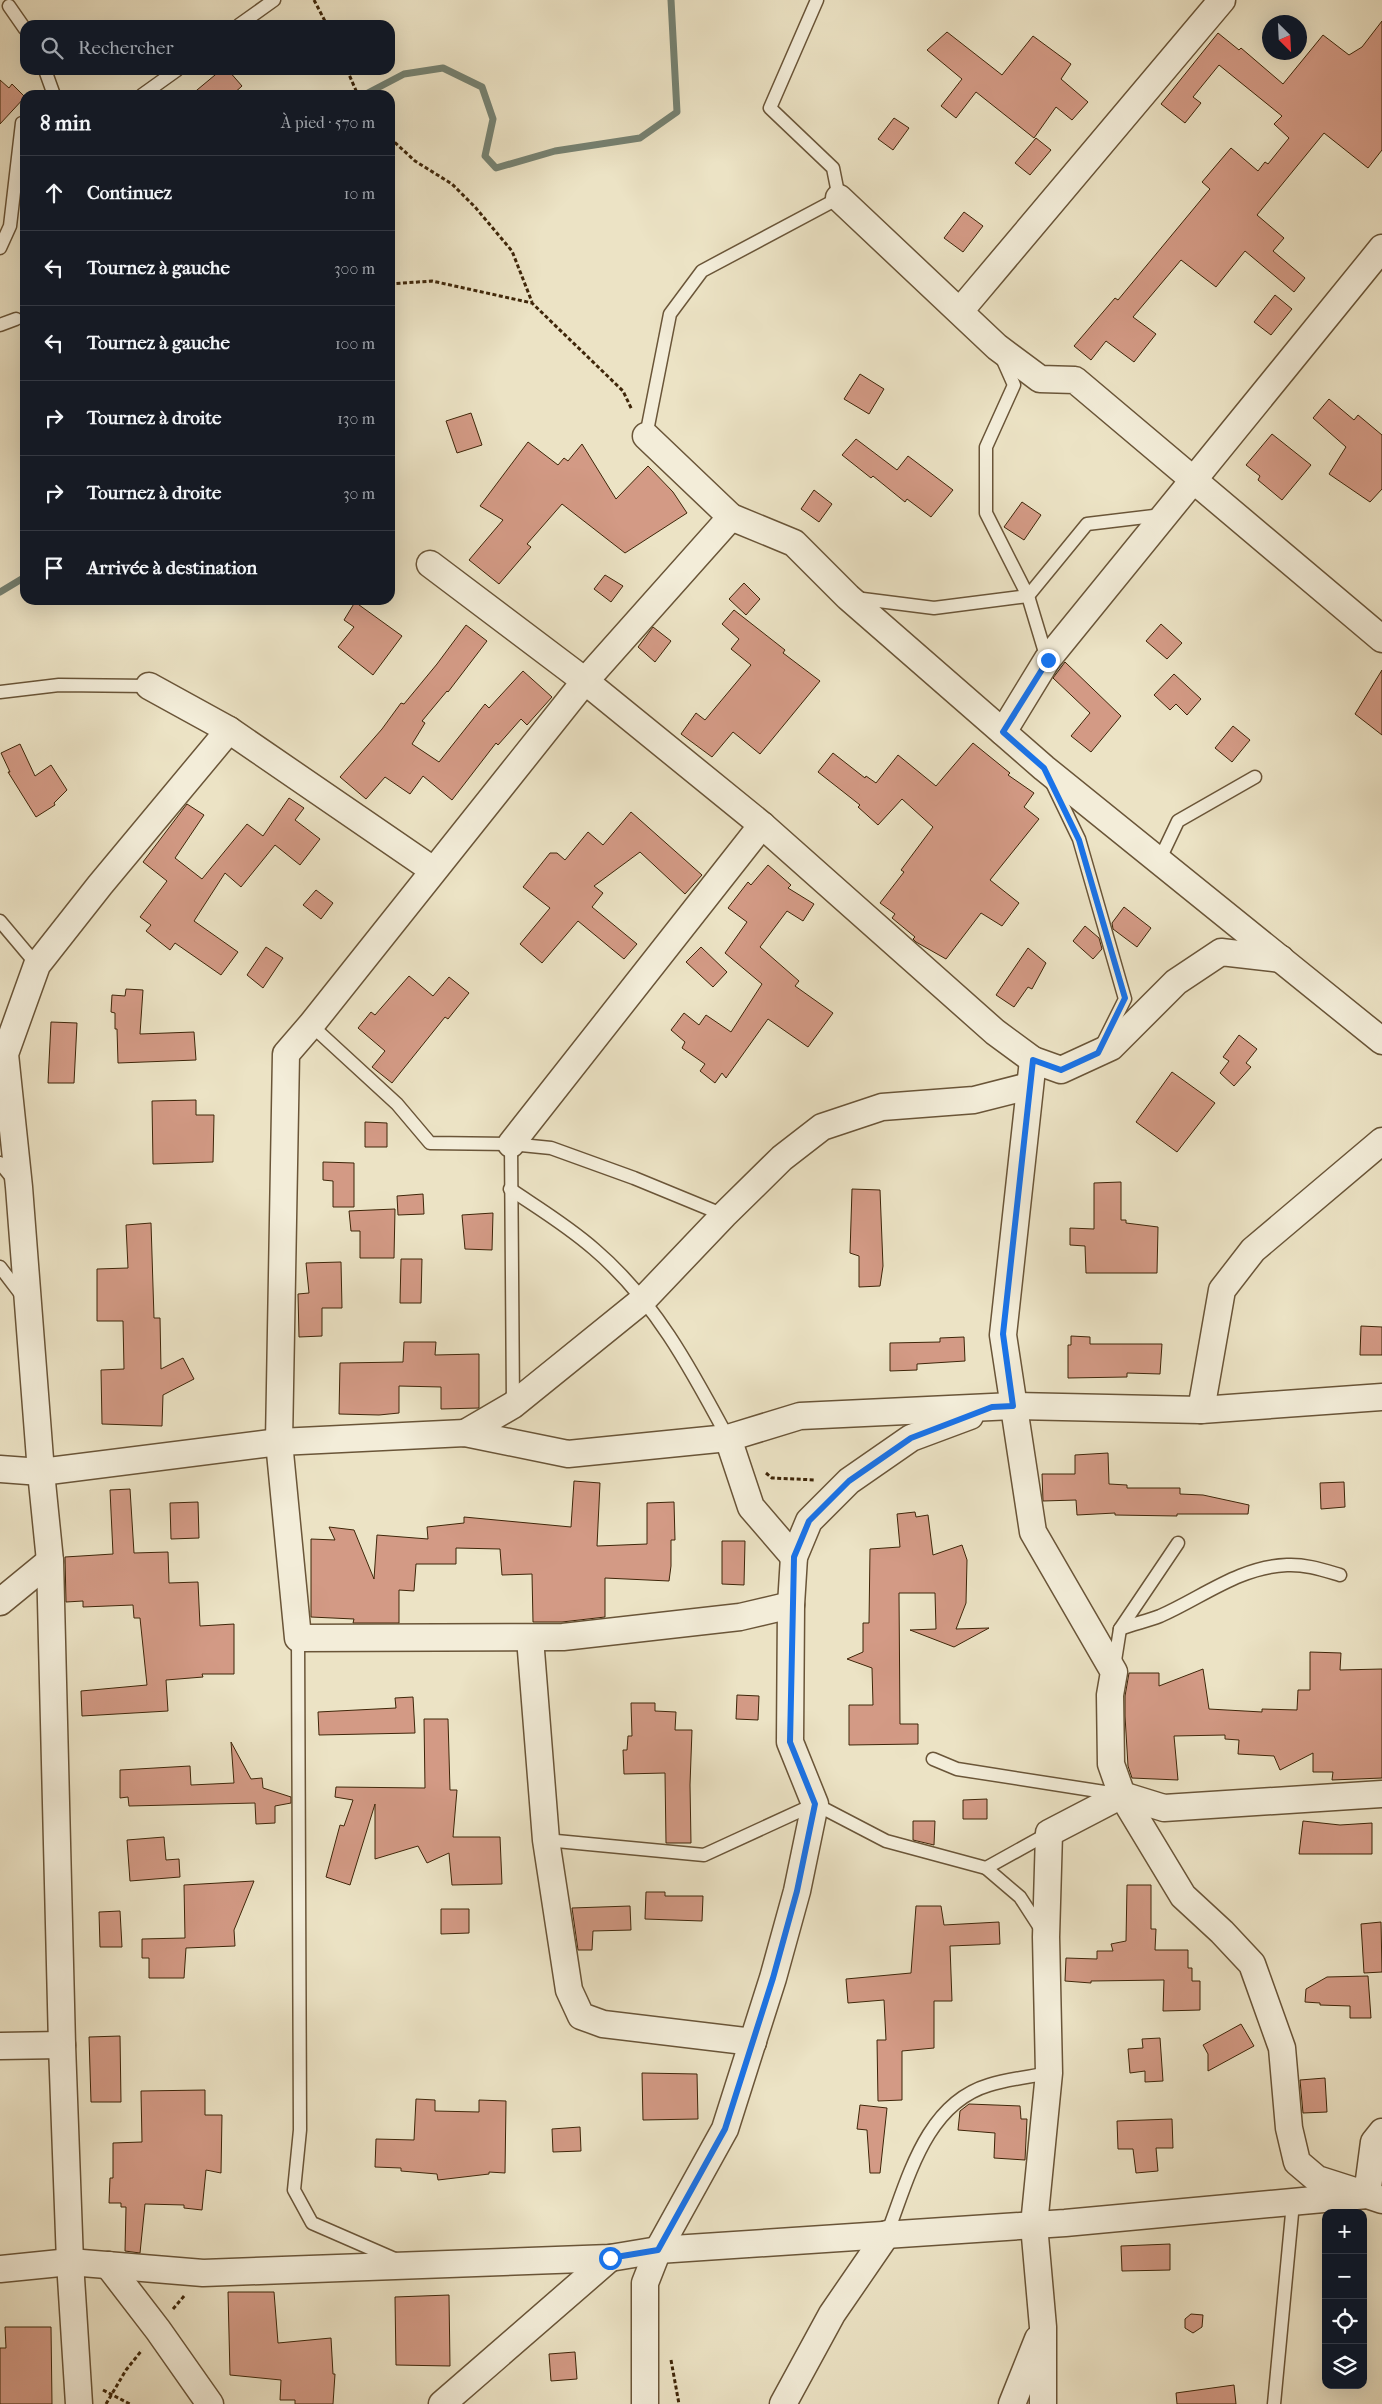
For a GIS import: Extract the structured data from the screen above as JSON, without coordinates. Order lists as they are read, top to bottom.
{
  "north": "bottom right",
  "page": {
    "search": "Rechercher",
    "heading": ["8 min", "À pied · 570 m"],
    "list": [
      ["Continuez", "10 m"],
      ["Tournez à gauche", "300 m"],
      ["Tournez à gauche", "100 m"],
      ["Tournez à droite", "130 m"],
      ["Tournez à droite", "30 m"],
      "Arrivée à destination"
    ],
    "map_buttons": ["+", "−"]
  }
}
